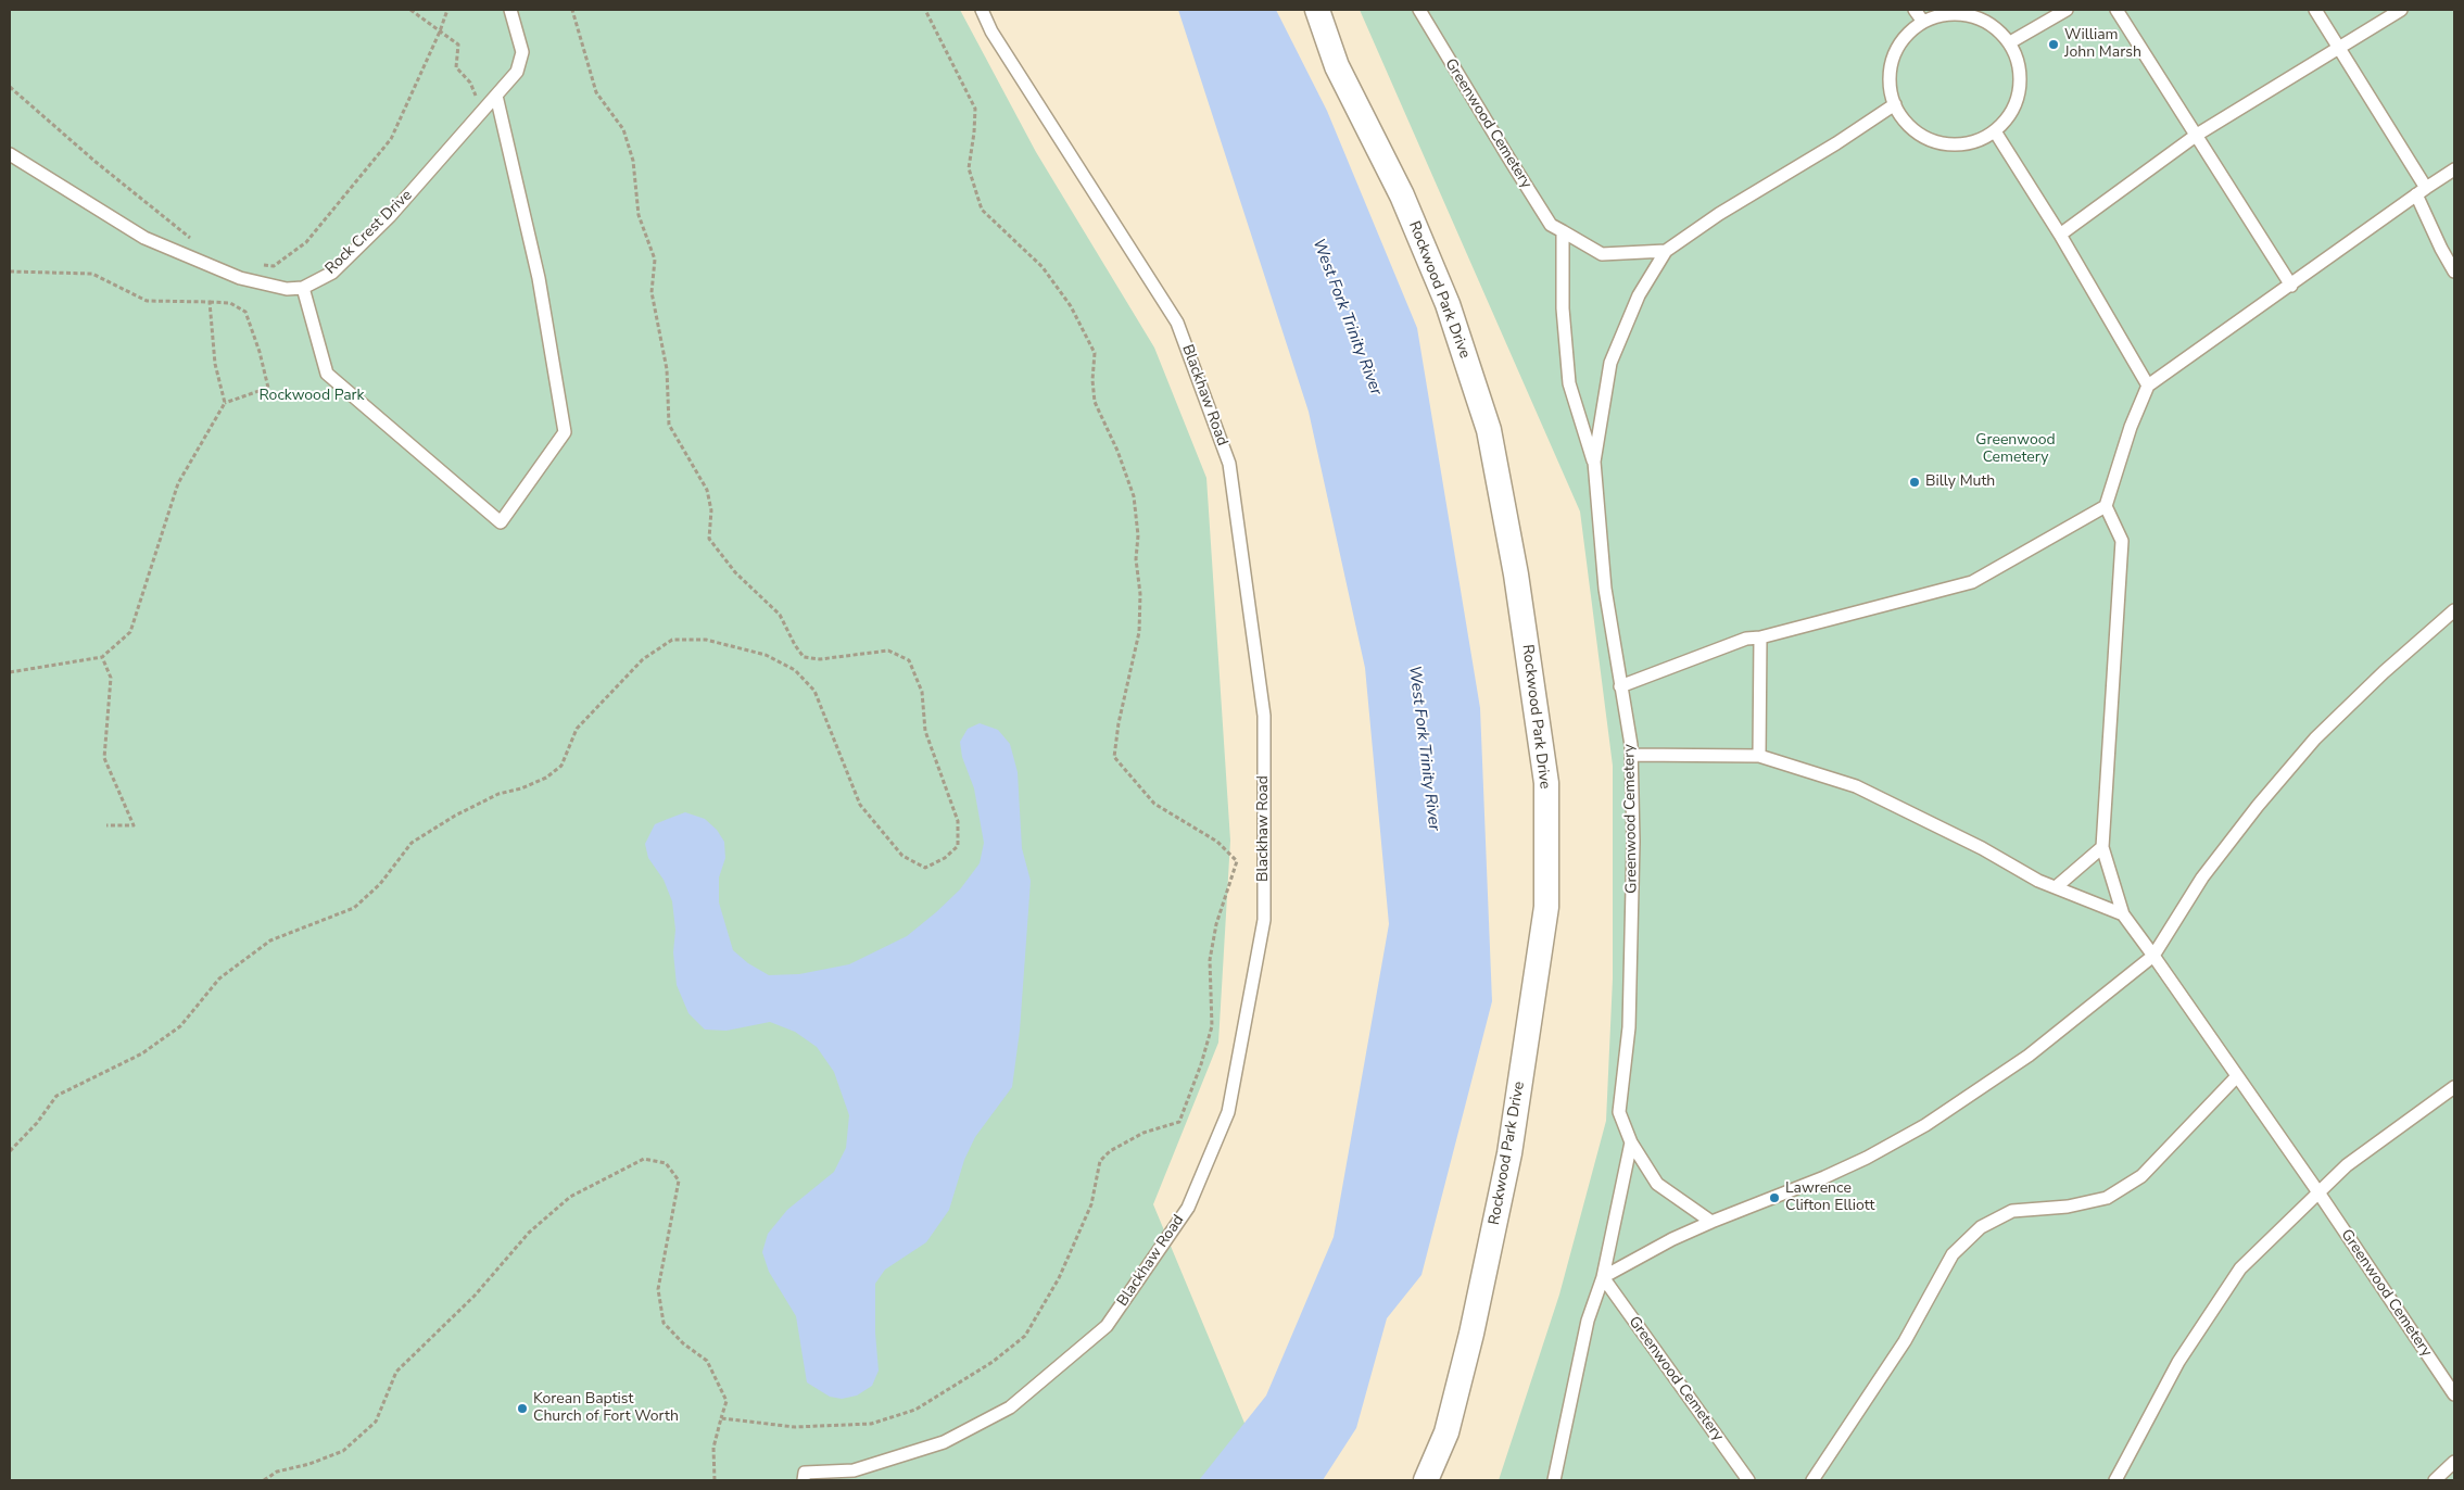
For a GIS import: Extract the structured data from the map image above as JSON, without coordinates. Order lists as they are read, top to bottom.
{
  "streets": {
    "street": ["Rockwood Park Drive"],
    "lane": ["Greenwood Cemetery", "Rock Crest Drive", "Blackhaw Road"]
  },
  "water": ["West Fork Trinity River"],
  "parks": ["Rockwood Park", "Greenwood Cemetery"],
  "places": [
    "William John Marsh",
    "Billy Muth",
    "Lawrence Clifton Elliott",
    "Korean Baptist Church of Fort Worth"
  ]
}
